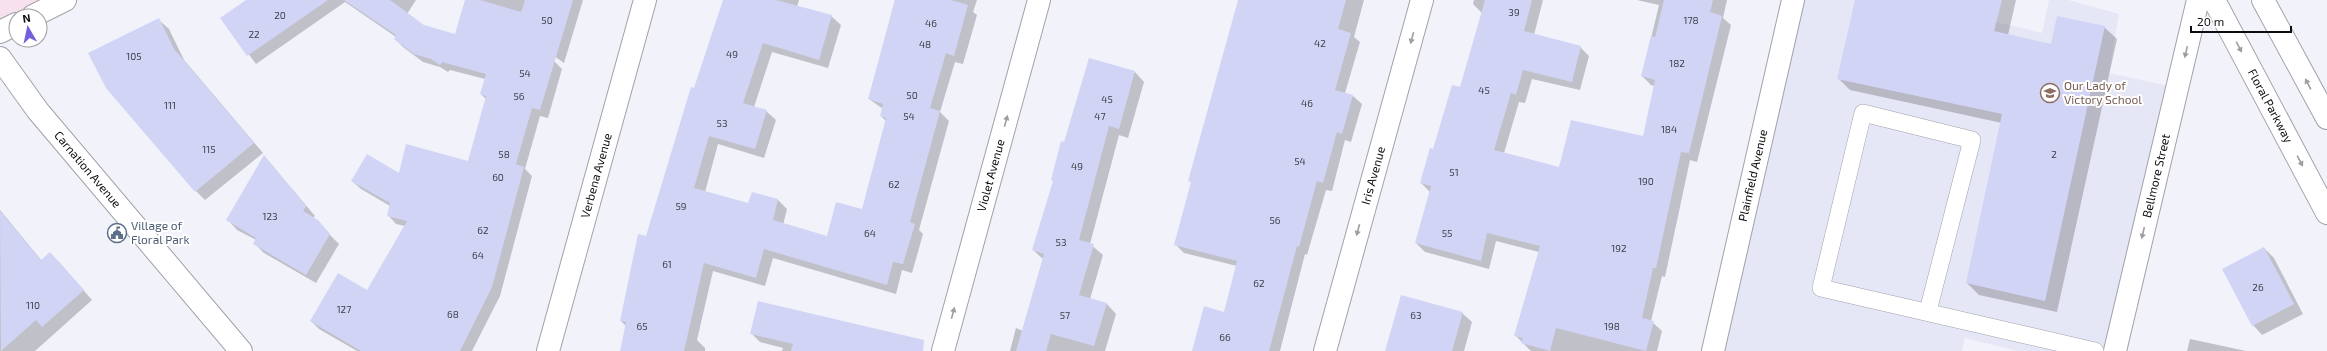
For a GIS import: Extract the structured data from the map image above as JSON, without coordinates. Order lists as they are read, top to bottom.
{
  "streets": {
    "street": [
      "Floral Parkway",
      "Carnation Avenue",
      "Violet Avenue",
      "Plainfield Avenue",
      "Verbena Avenue",
      "Iris Avenue",
      "Bellmore Street"
    ]
  },
  "one_way": ["Violet Avenue", "Iris Avenue", "Bellmore Street"],
  "places": {
    "school or university": ["Our Lady of Victory School"],
    "public building": ["Village of Floral Park"]
  },
  "house_numbers": [
    "39",
    "20",
    "50",
    "178",
    "46",
    "22",
    "42",
    "48",
    "49",
    "105",
    "182",
    "54",
    "45",
    "50",
    "56",
    "45",
    "46",
    "111",
    "54",
    "47",
    "53",
    "184",
    "115",
    "58",
    "2",
    "54",
    "49",
    "51",
    "60",
    "190",
    "62",
    "59",
    "123",
    "56",
    "62",
    "64",
    "55",
    "53",
    "192",
    "64",
    "61",
    "62",
    "26",
    "110",
    "127",
    "68",
    "57",
    "63",
    "65",
    "198",
    "66"
  ],
  "scale_bar": "20 m",
  "north": "top"
}
